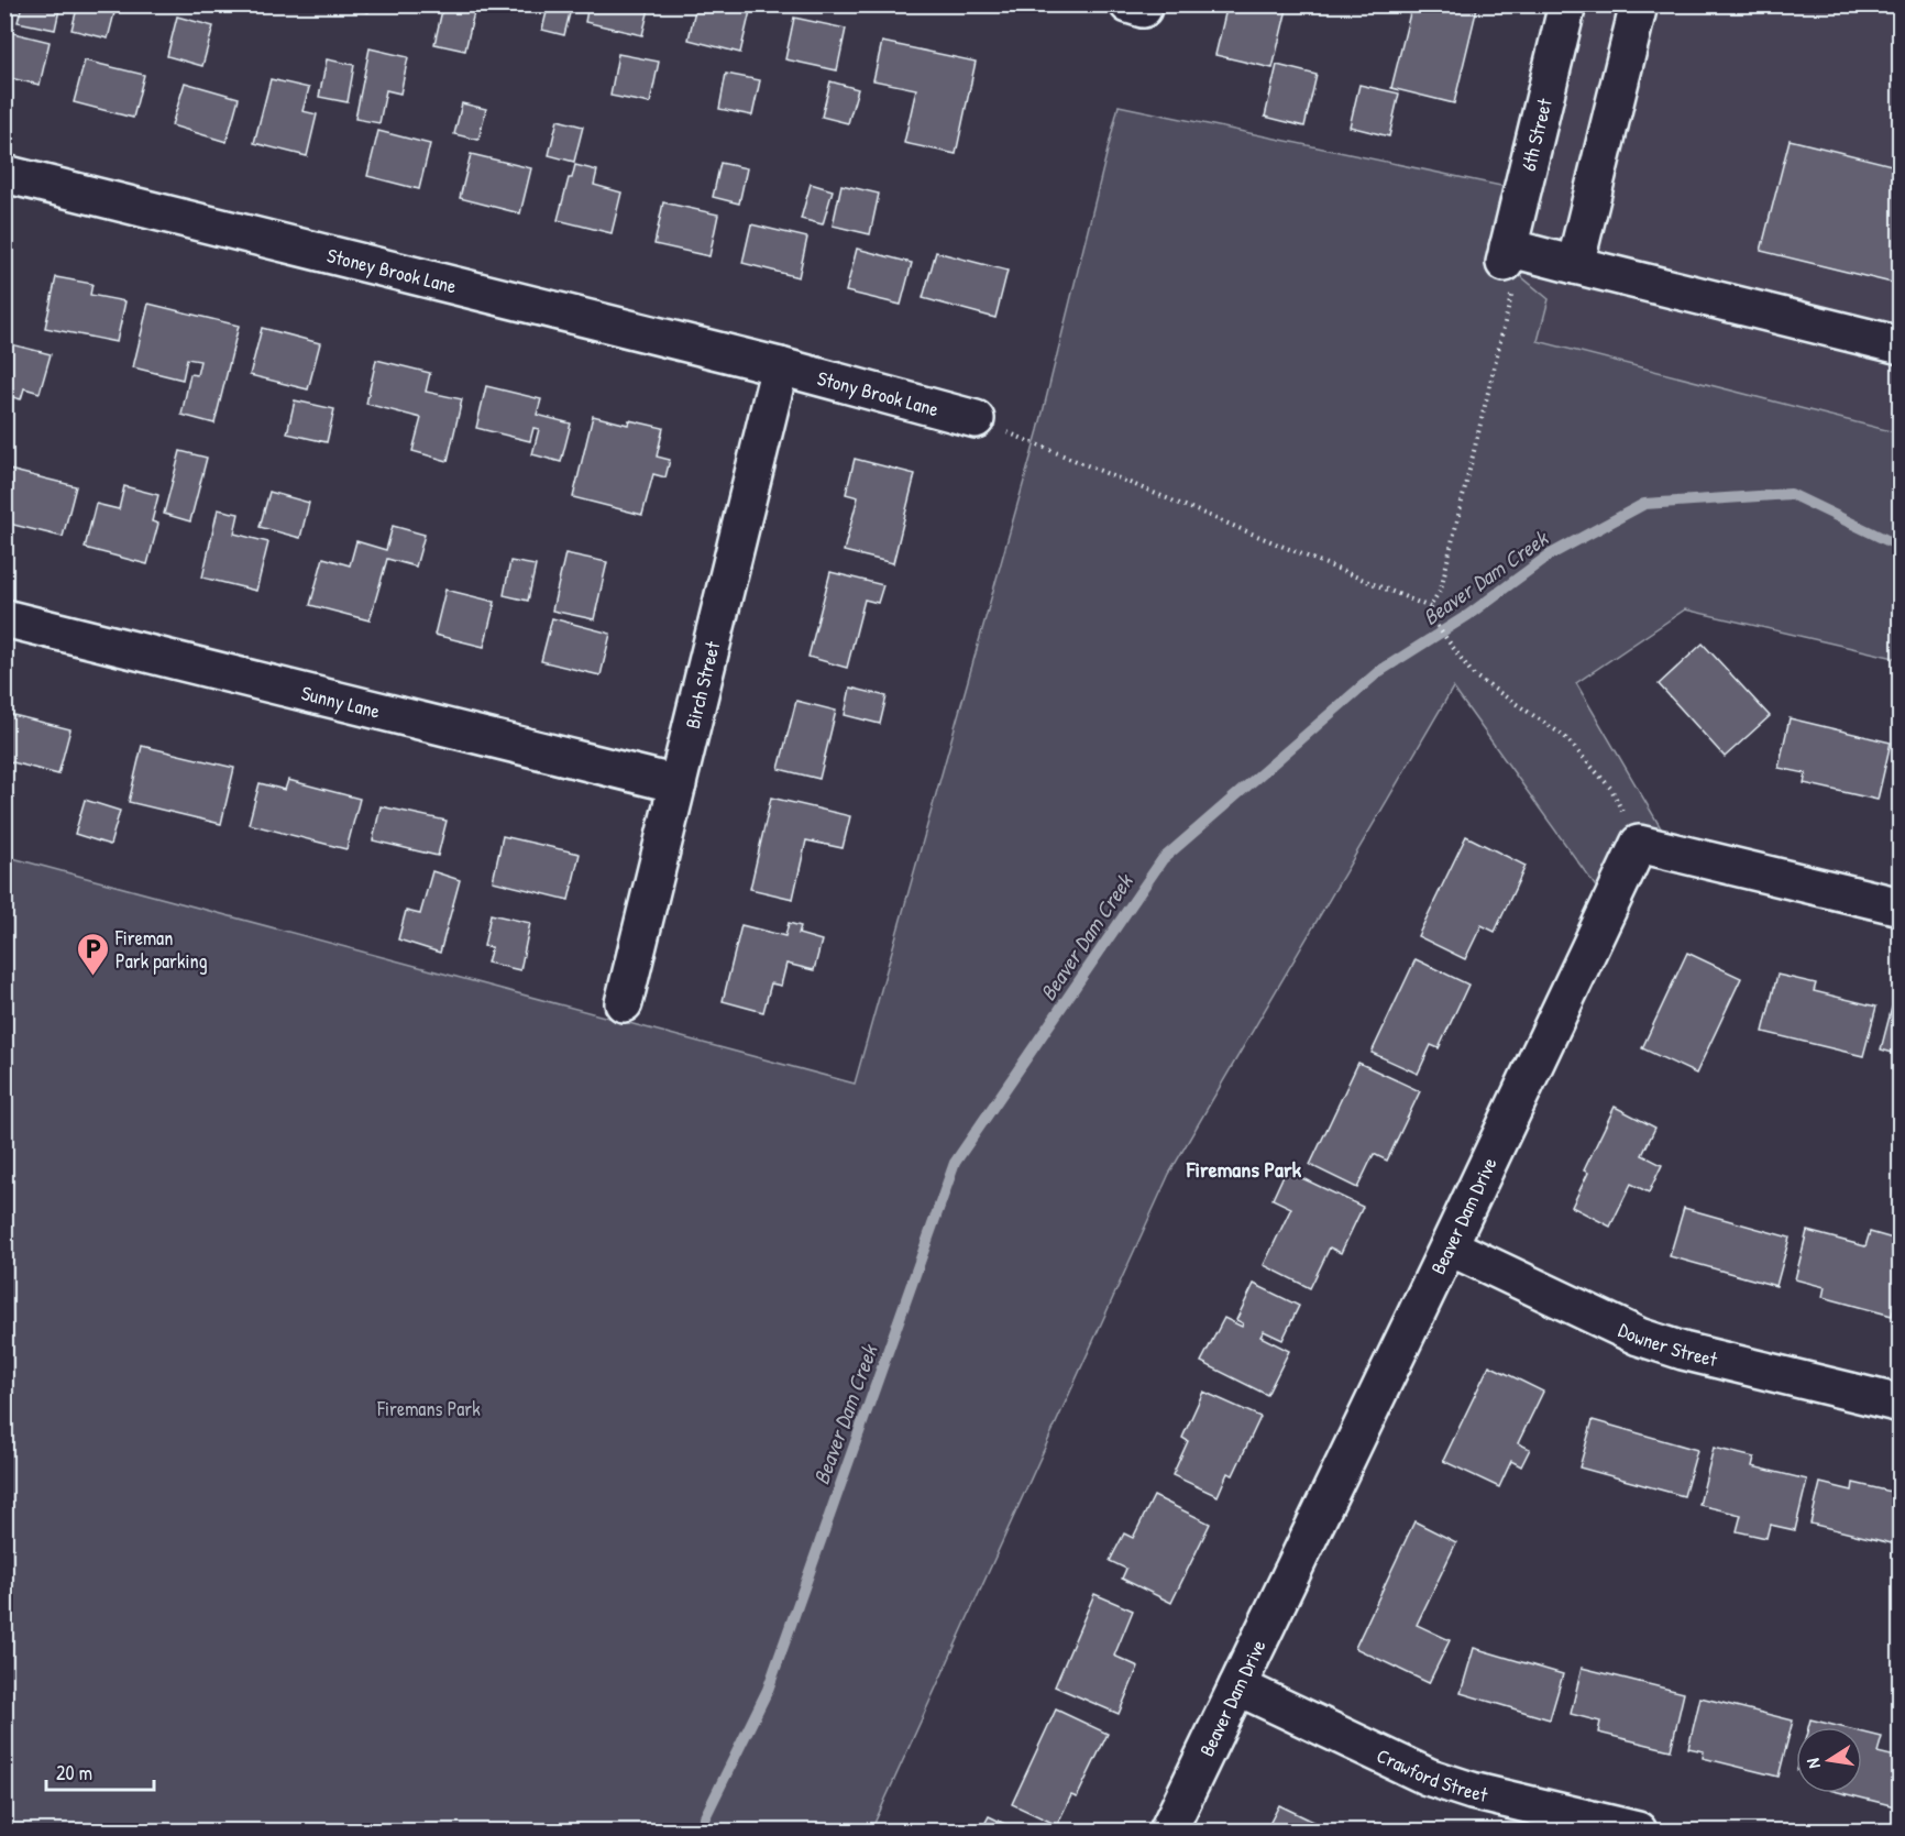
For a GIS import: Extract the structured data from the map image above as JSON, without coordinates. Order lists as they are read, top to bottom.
{
  "streets": {
    "street": [
      "6th Street",
      "Stoney Brook Lane",
      "Stony Brook Lane",
      "Birch Street",
      "Sunny Lane",
      "Beaver Dam Drive",
      "Downer Street",
      "Crawford Street"
    ]
  },
  "crossings": [
    ["Stoney Brook Lane", "Stony Brook Lane"],
    ["Stoney Brook Lane", "Birch Street"],
    ["Stony Brook Lane", "Birch Street"],
    ["Birch Street", "Sunny Lane"],
    ["Beaver Dam Drive", "Downer Street"],
    ["Beaver Dam Drive", "Crawford Street"]
  ],
  "districts": ["Firemans Park"],
  "water": ["Beaver Dam Creek"],
  "parks": ["Firemans Park"],
  "places": {
    "parking": ["Fireman Park parking"]
  },
  "scale_bar": "20 m",
  "north": "left"
}
